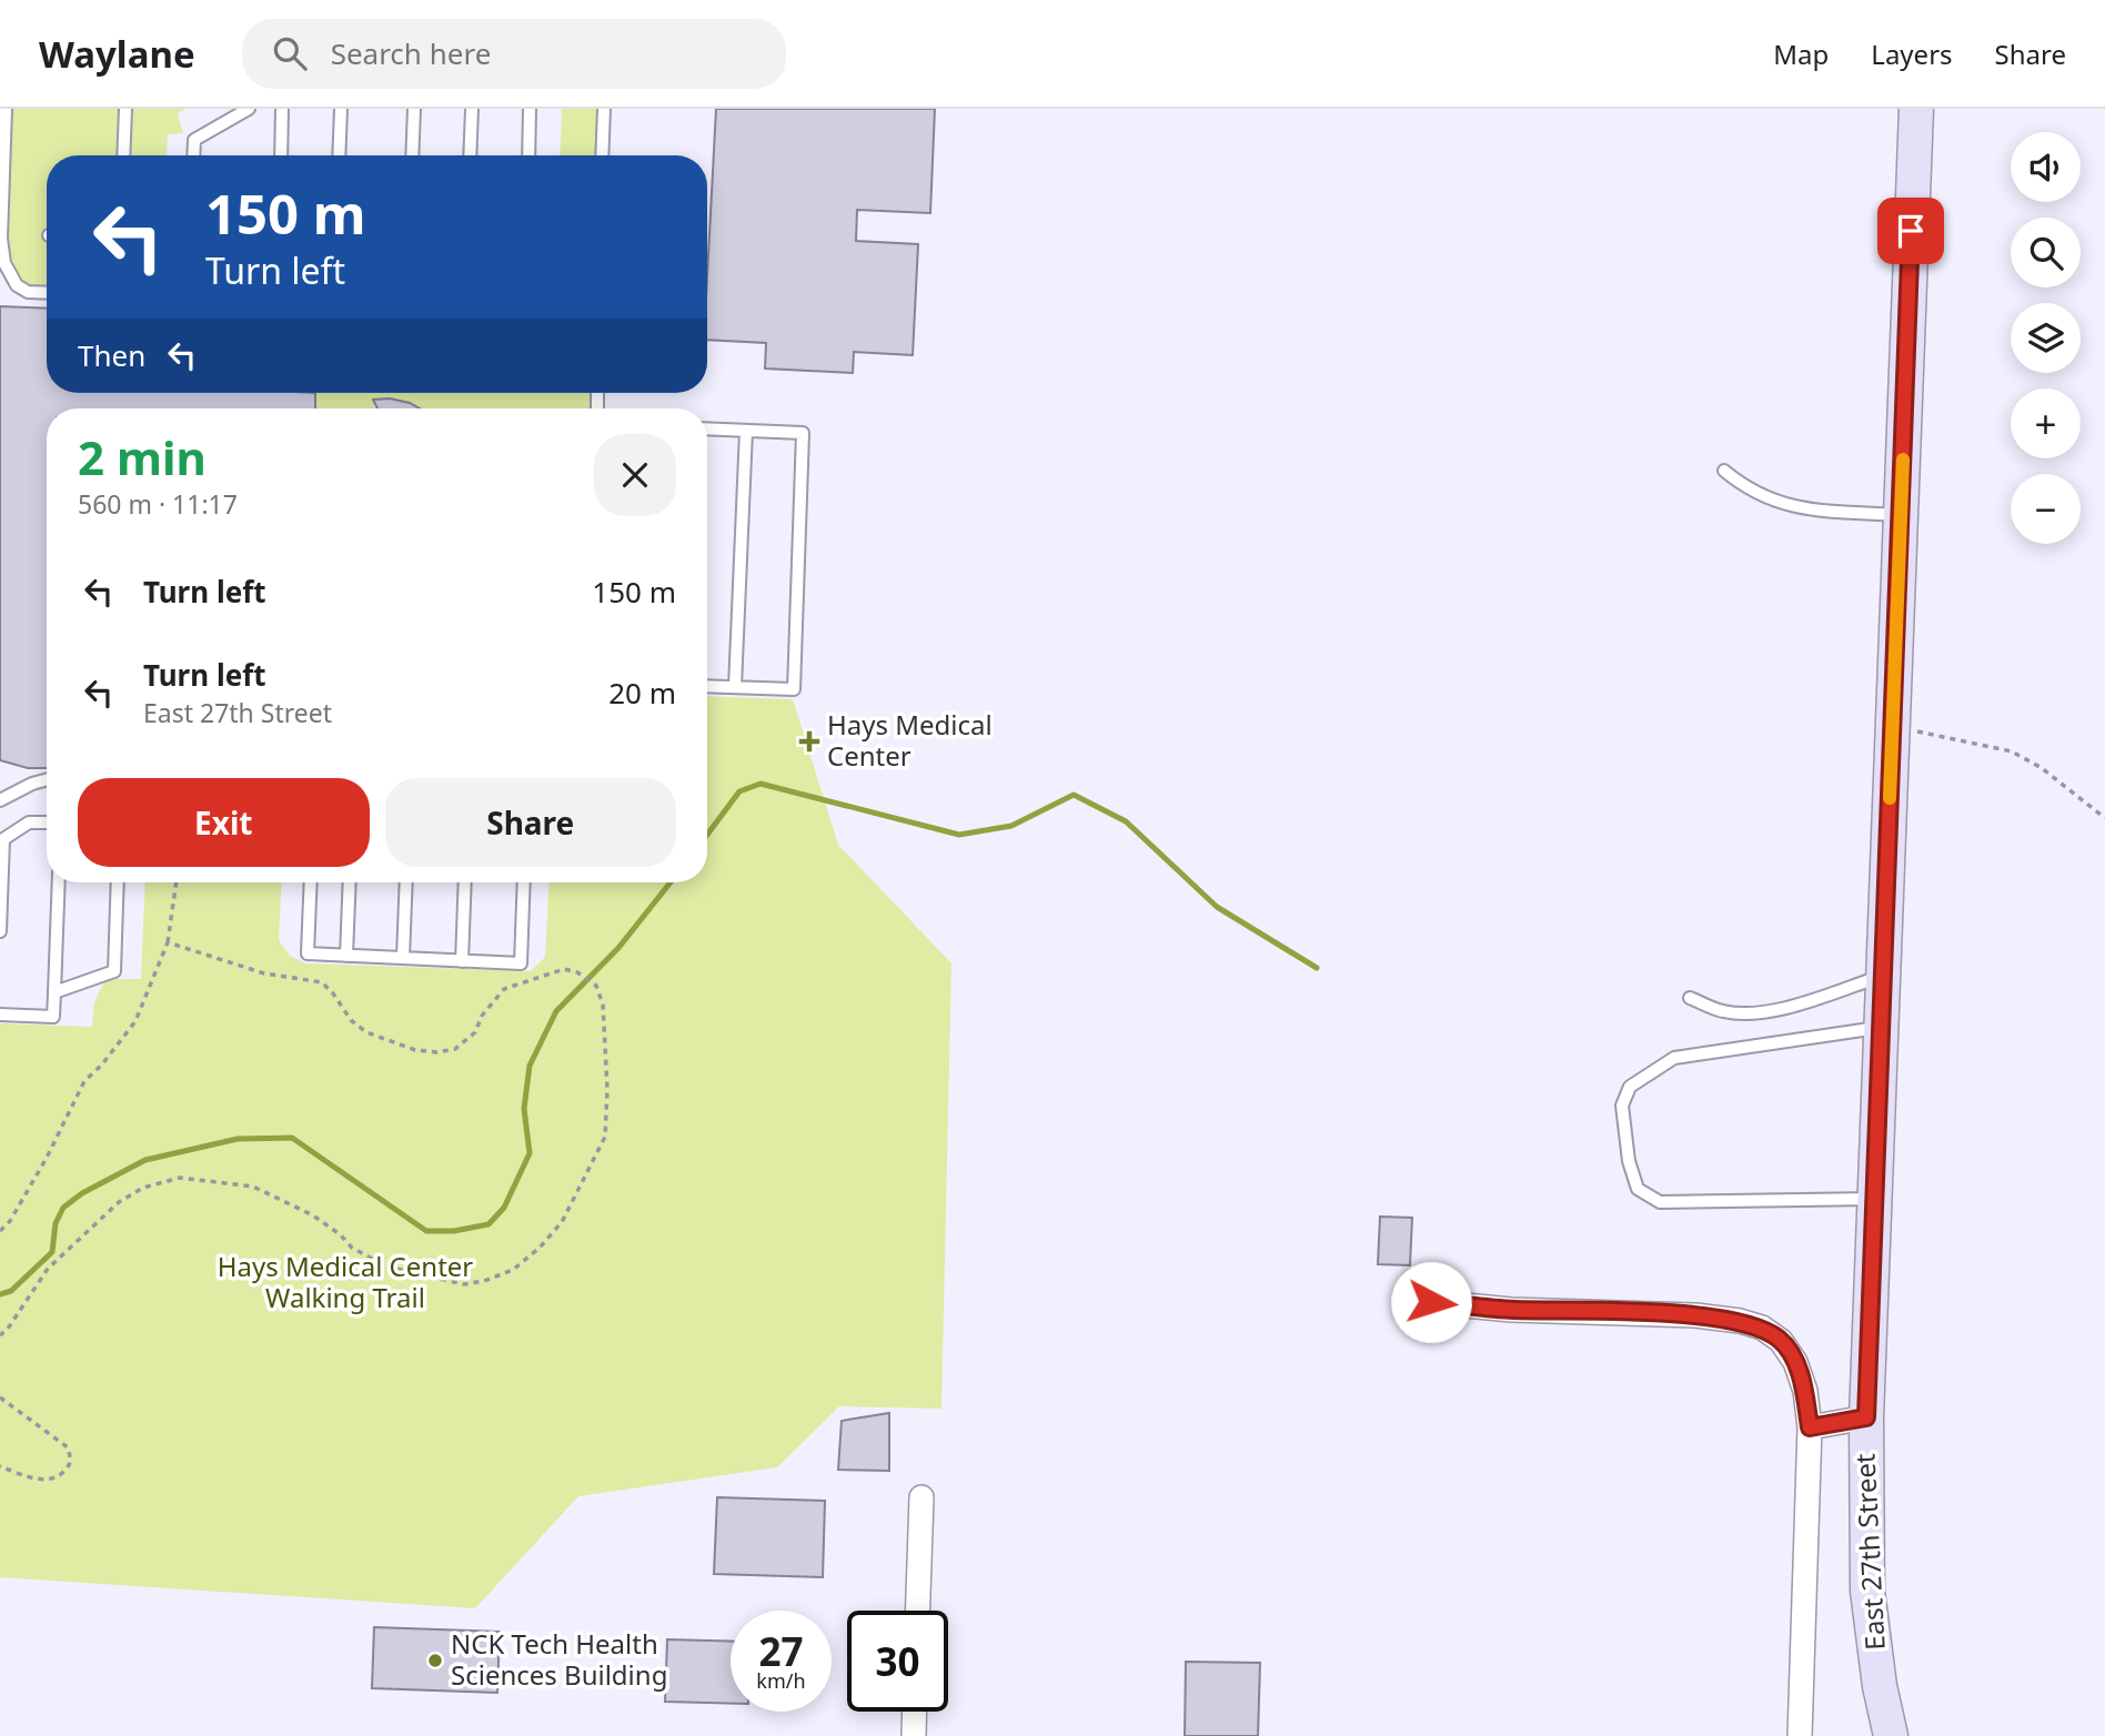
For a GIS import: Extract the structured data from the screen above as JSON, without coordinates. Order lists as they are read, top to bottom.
{
  "streets": {
    "main road": ["East 27th Street"]
  },
  "parks": ["Hays Medical Center Walking Trail"],
  "places": {
    "health": ["Hays Medical Center"],
    "other": ["NCK Tech Health Sciences Building"]
  },
  "page": {
    "header": "Waylane",
    "search": "Search here",
    "nav": ["Map", "Layers", "Share"],
    "map_buttons": ["+", "−"],
    "turn": ["150 m", "Turn left"],
    "then": "Then",
    "heading": ["2 min", "560 m · 11:17"],
    "list": [
      {
        "name": "Turn left",
        "value": "150 m"
      },
      {
        "name": "Turn left",
        "note": "East 27th Street",
        "value": "20 m"
      }
    ],
    "buttons": ["Exit", "Share"],
    "speed": "27 km/h",
    "limit": "30"
  }
}
